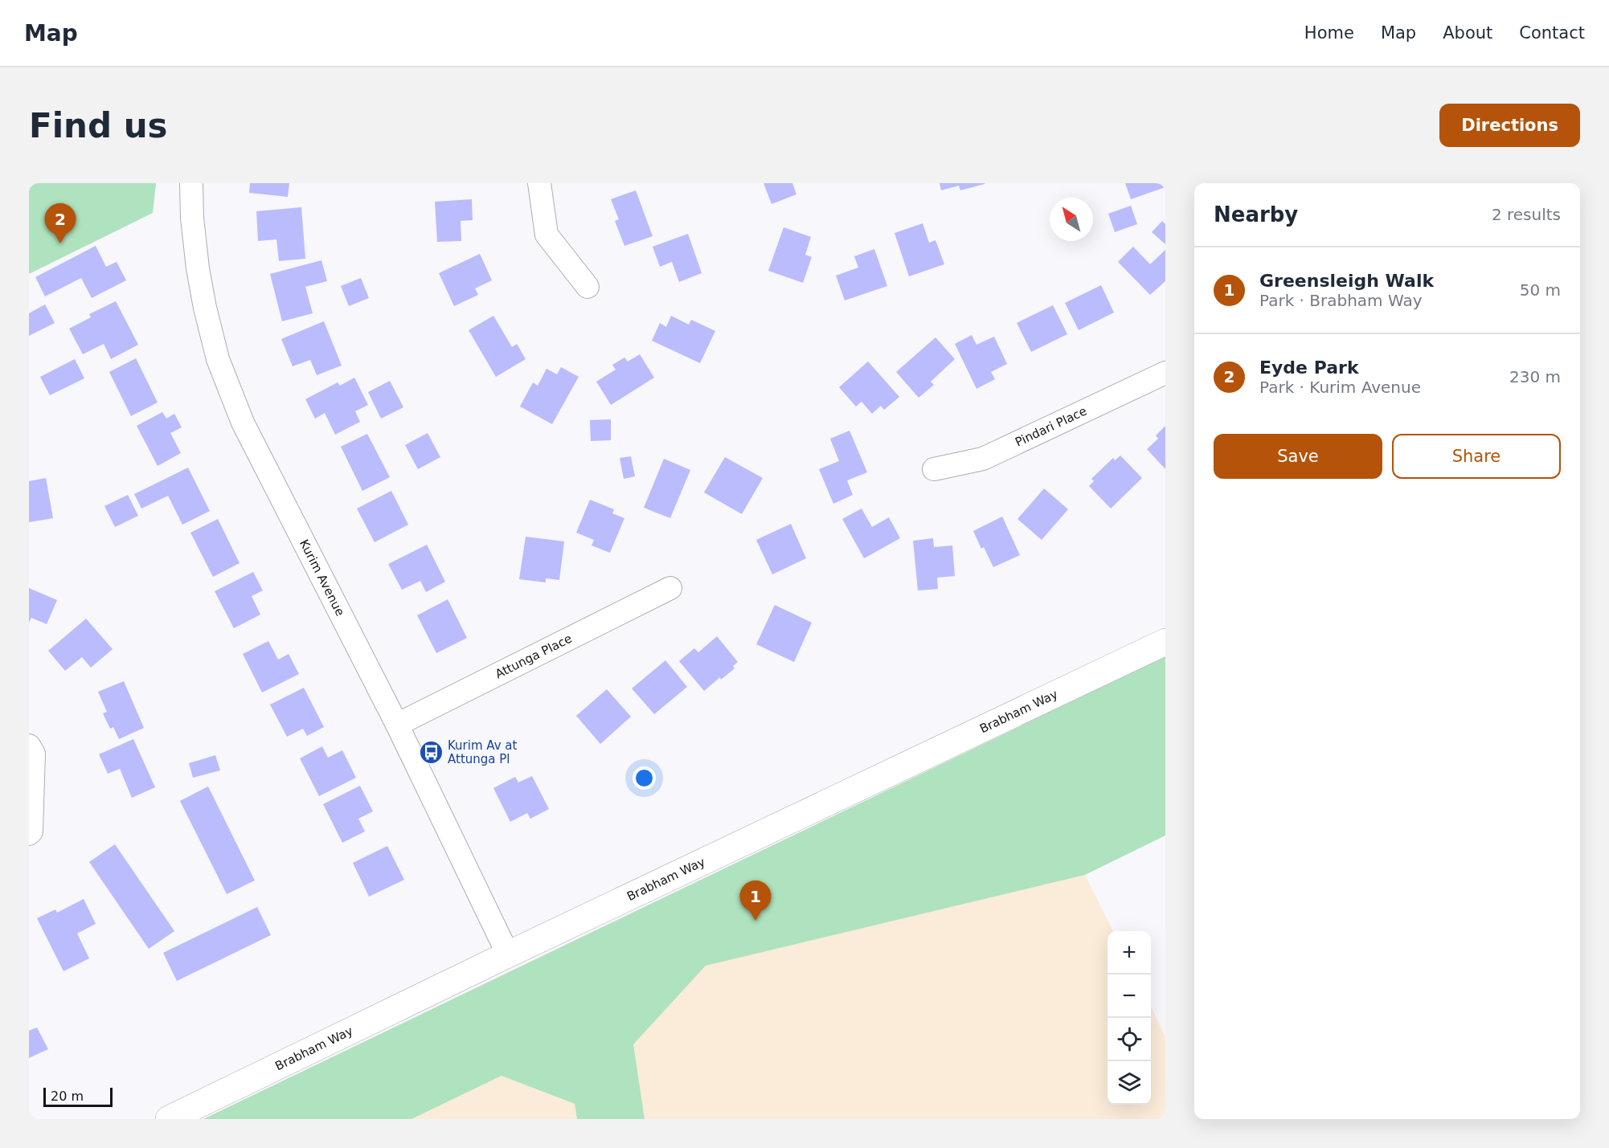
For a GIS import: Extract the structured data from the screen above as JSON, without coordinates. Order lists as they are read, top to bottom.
{
  "streets": {
    "main road": ["Brabham Way"],
    "street": ["Pindari Place", "Kurim Avenue", "Attunga Place"]
  },
  "crossings": [
    ["Kurim Avenue", "Attunga Place"],
    ["Kurim Avenue", "Brabham Way"]
  ],
  "places": {
    "bus stop": ["Kurim Av at Attunga Pl"]
  },
  "scale_bar": "20 m",
  "north": "top left",
  "page": {
    "header": "Map",
    "nav": [
      "Home",
      "Map",
      "About",
      "Contact"
    ],
    "buttons": [
      "Directions",
      ["Save", "Share"]
    ],
    "title": "Find us",
    "heading": ["Nearby", "2 results"],
    "pins": ["2", "1"],
    "list": [
      {
        "mark": "1",
        "name": "Greensleigh Walk",
        "note": "Park · Brabham Way",
        "value": "50 m"
      },
      {
        "mark": "2",
        "name": "Eyde Park",
        "note": "Park · Kurim Avenue",
        "value": "230 m"
      }
    ],
    "map_buttons": ["+", "−"],
    "scale": "20 m"
  }
}
